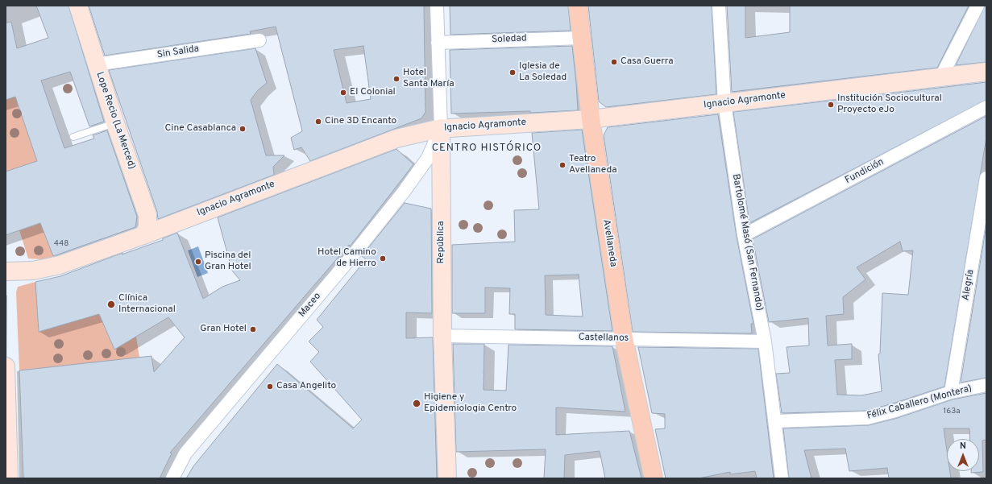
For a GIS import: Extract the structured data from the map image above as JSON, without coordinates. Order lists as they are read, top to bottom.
{
  "streets": {
    "main road": [
      "Ignacio Agramonte",
      "Lope Recio (La Merced)",
      "República",
      "Avellaneda"
    ],
    "street": [
      "Soledad",
      "Sin Salida",
      "Fundición",
      "Bartolomé Masó (San Fernando)",
      "Alegría",
      "Maceo",
      "Castellanos",
      "Félix Caballero (Montera)"
    ]
  },
  "crossings": [
    ["Soledad", "República"],
    ["Soledad", "Avellaneda"],
    ["Sin Salida", "Lope Recio (La Merced)"],
    ["Ignacio Agramonte", "Lope Recio (La Merced)"],
    ["Ignacio Agramonte", "República"],
    ["Ignacio Agramonte", "Bartolomé Masó (San Fernando)"],
    ["Ignacio Agramonte", "Avellaneda"],
    ["Ignacio Agramonte", "Maceo"],
    ["Fundición", "Bartolomé Masó (San Fernando)"],
    ["República", "Maceo"],
    ["República", "Castellanos"],
    ["Bartolomé Masó (San Fernando)", "Castellanos"],
    ["Bartolomé Masó (San Fernando)", "Félix Caballero (Montera)"],
    ["Avellaneda", "Castellanos"],
    ["Alegría", "Félix Caballero (Montera)"]
  ],
  "districts": ["CENTRO HISTÓRICO"],
  "places": [
    "Casa Guerra",
    "Iglesia de La Soledad",
    "Hotel Santa María",
    "El Colonial",
    "Institución Sociocultural Proyecto eJo",
    "Cine 3D Encanto",
    "Cine Casablanca",
    "Teatro Avellaneda",
    "Hotel Camino de Hierro",
    "Piscina del Gran Hotel",
    "Clínica Internacional",
    "Gran Hotel",
    "Casa Angelito",
    "Higiene y Epidemiologia Centro"
  ],
  "house_numbers": ["448", "163a"],
  "north": "top"
}
